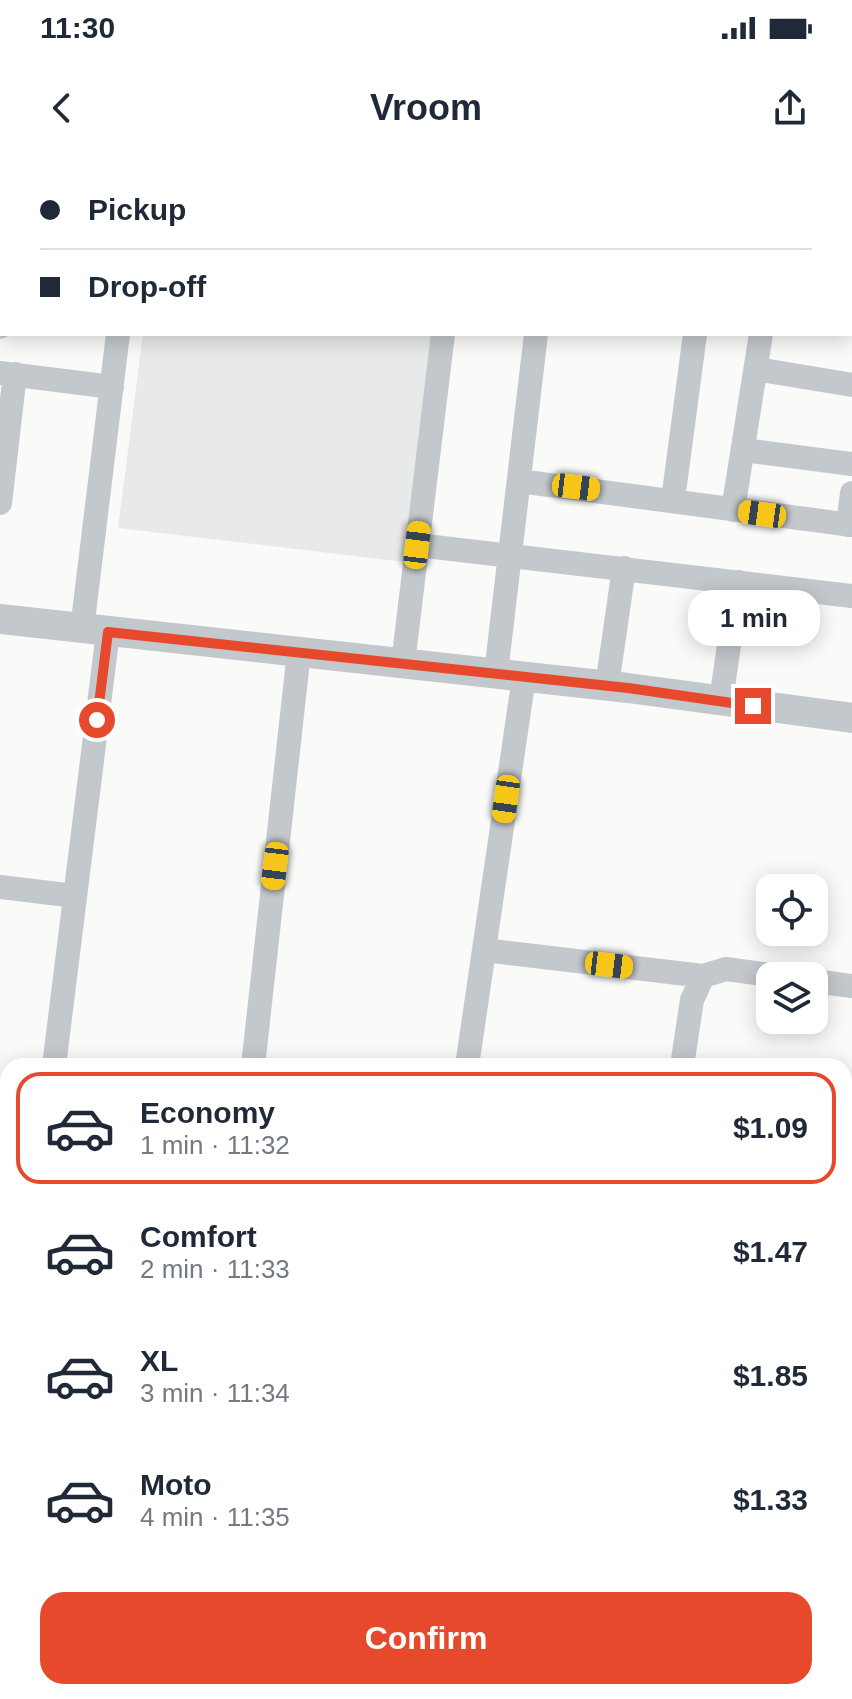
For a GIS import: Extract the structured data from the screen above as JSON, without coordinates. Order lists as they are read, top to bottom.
{
  "page": {
    "status": "11:30",
    "header": "Vroom",
    "banner": ["Pickup", "Drop-off"],
    "bubble": "1 min",
    "list": [
      {
        "name": "Economy",
        "note": "1 min · 11:32",
        "value": "$1.09"
      },
      {
        "name": "Comfort",
        "note": "2 min · 11:33",
        "value": "$1.47"
      },
      {
        "name": "XL",
        "note": "3 min · 11:34",
        "value": "$1.85"
      },
      {
        "name": "Moto",
        "note": "4 min · 11:35",
        "value": "$1.33"
      }
    ],
    "buttons": "Confirm"
  }
}
